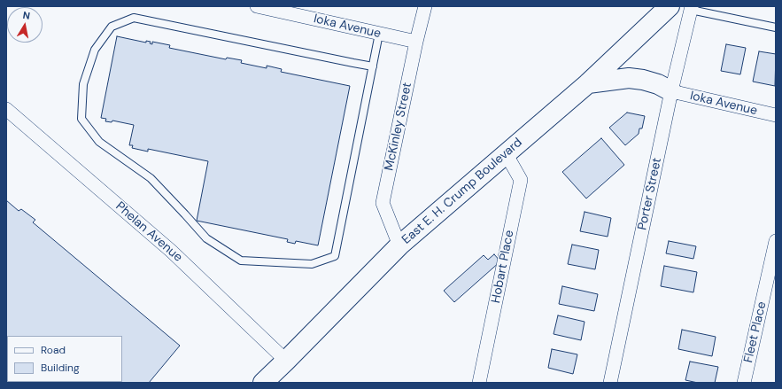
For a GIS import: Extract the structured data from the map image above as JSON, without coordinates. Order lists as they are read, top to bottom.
{
  "streets": {
    "main road": ["East E. H. Crump Boulevard"],
    "street": [
      "Ioka Avenue",
      "McKinley Street",
      "Porter Street",
      "Phelan Avenue",
      "Hobart Place",
      "Fleet Place"
    ]
  },
  "crossings": [
    ["Ioka Avenue", "McKinley Street"],
    ["Ioka Avenue", "Porter Street"],
    ["McKinley Street", "East E. H. Crump Boulevard"],
    ["East E. H. Crump Boulevard", "Phelan Avenue"],
    ["East E. H. Crump Boulevard", "Hobart Place"]
  ],
  "legend": ["Road", "Building"],
  "north": "top"
}
